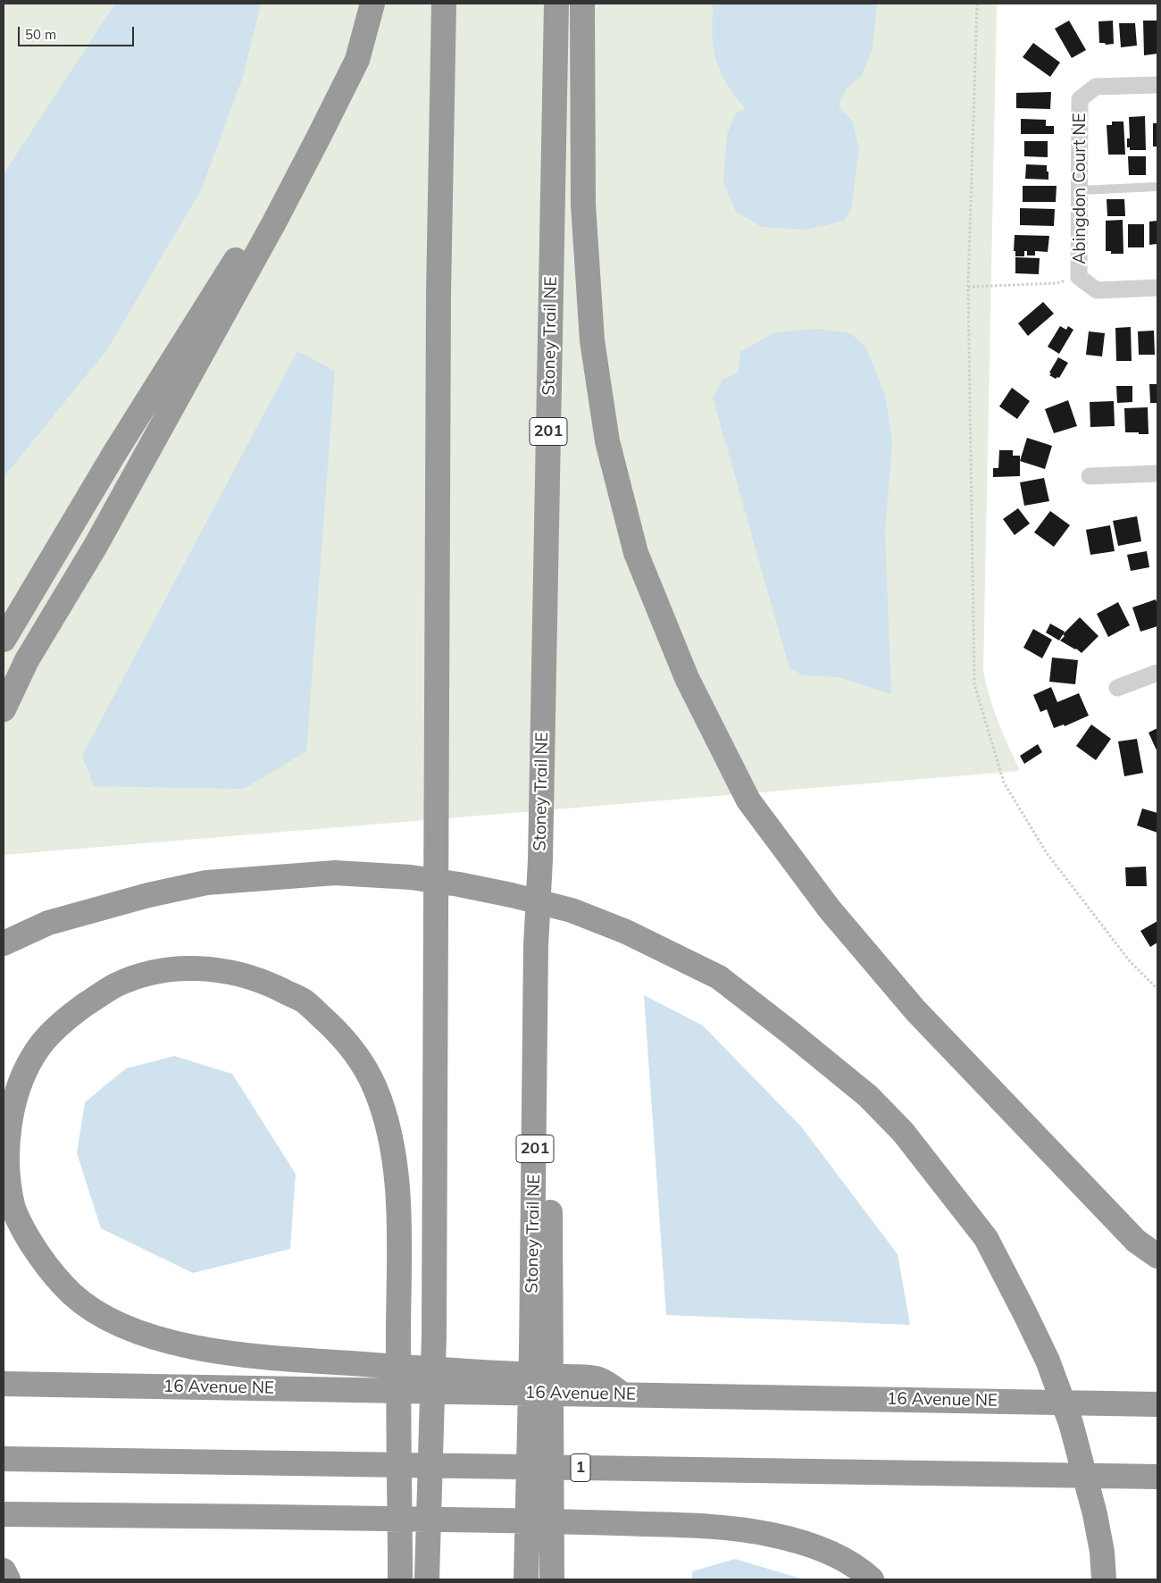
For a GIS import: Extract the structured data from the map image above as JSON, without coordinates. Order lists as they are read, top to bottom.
{
  "streets": {
    "highway": [
      "Stoney Trail NE",
      "201",
      "16 Avenue NE",
      "1"
    ],
    "street": ["Abingdon Court NE"]
  },
  "scale_bar": "50 m"
}
